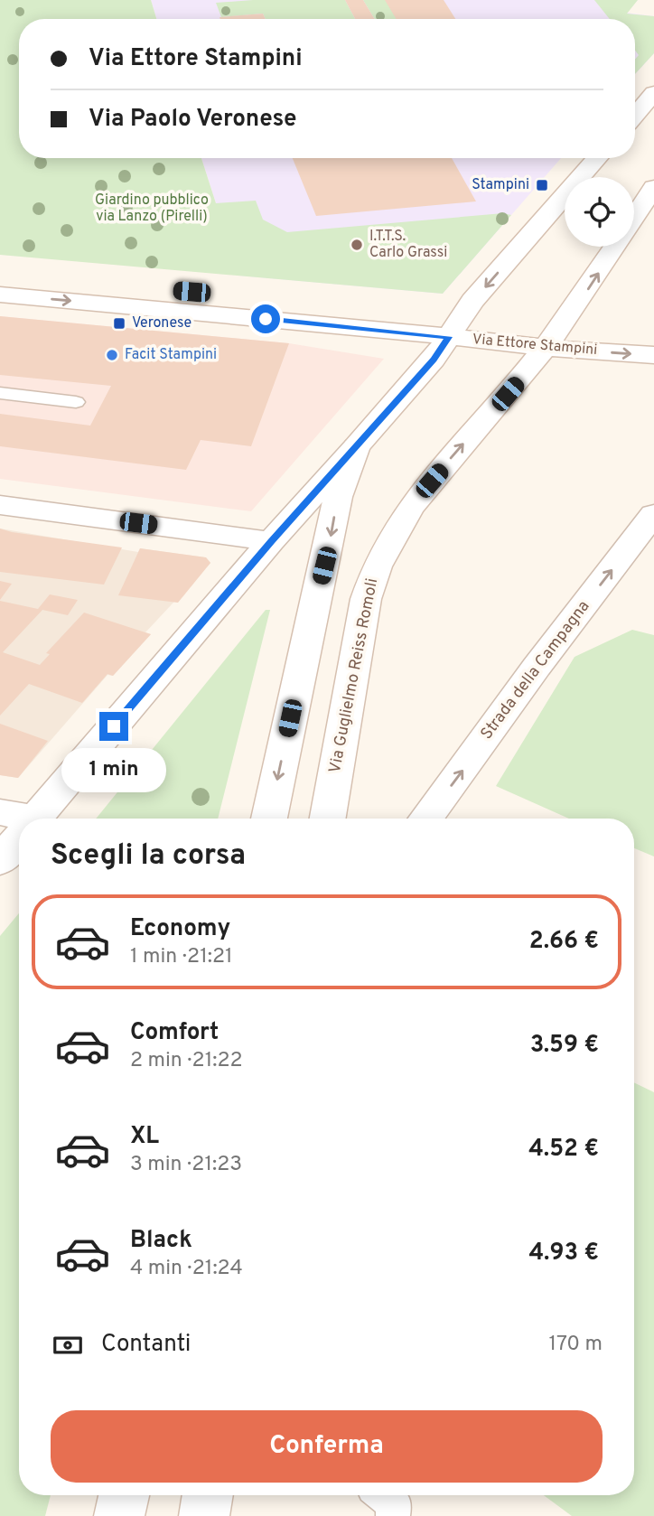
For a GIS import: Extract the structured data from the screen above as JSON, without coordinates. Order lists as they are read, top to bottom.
{
  "streets": {
    "main road": ["Via Ettore Stampini", "Strada della Campagna", "Via Guglielmo Reiss Romoli"]
  },
  "crossings": [
    ["Via Ettore Stampini", "Via Guglielmo Reiss Romoli"]
  ],
  "parks": ["Giardino pubblico via Lanzo (Pirelli)"],
  "places": {
    "transit": ["Stampini", "Veronese"],
    "other": ["I.T.T.S. Carlo Grassi", "Facit Stampini"]
  },
  "page": {
    "banner": ["Via Ettore Stampini", "Via Paolo Veronese"],
    "bubble": "1 min",
    "heading": "Scegli la corsa",
    "list": [
      {
        "name": "Economy",
        "note": "1 min · 21:21",
        "value": "2.66 €"
      },
      {
        "name": "Comfort",
        "note": "2 min · 21:22",
        "value": "3.59 €"
      },
      {
        "name": "XL",
        "note": "3 min · 21:23",
        "value": "4.52 €"
      },
      {
        "name": "Black",
        "note": "4 min · 21:24",
        "value": "4.93 €"
      }
    ],
    "pay": ["Contanti", "170 m"],
    "buttons": "Conferma"
  }
}
